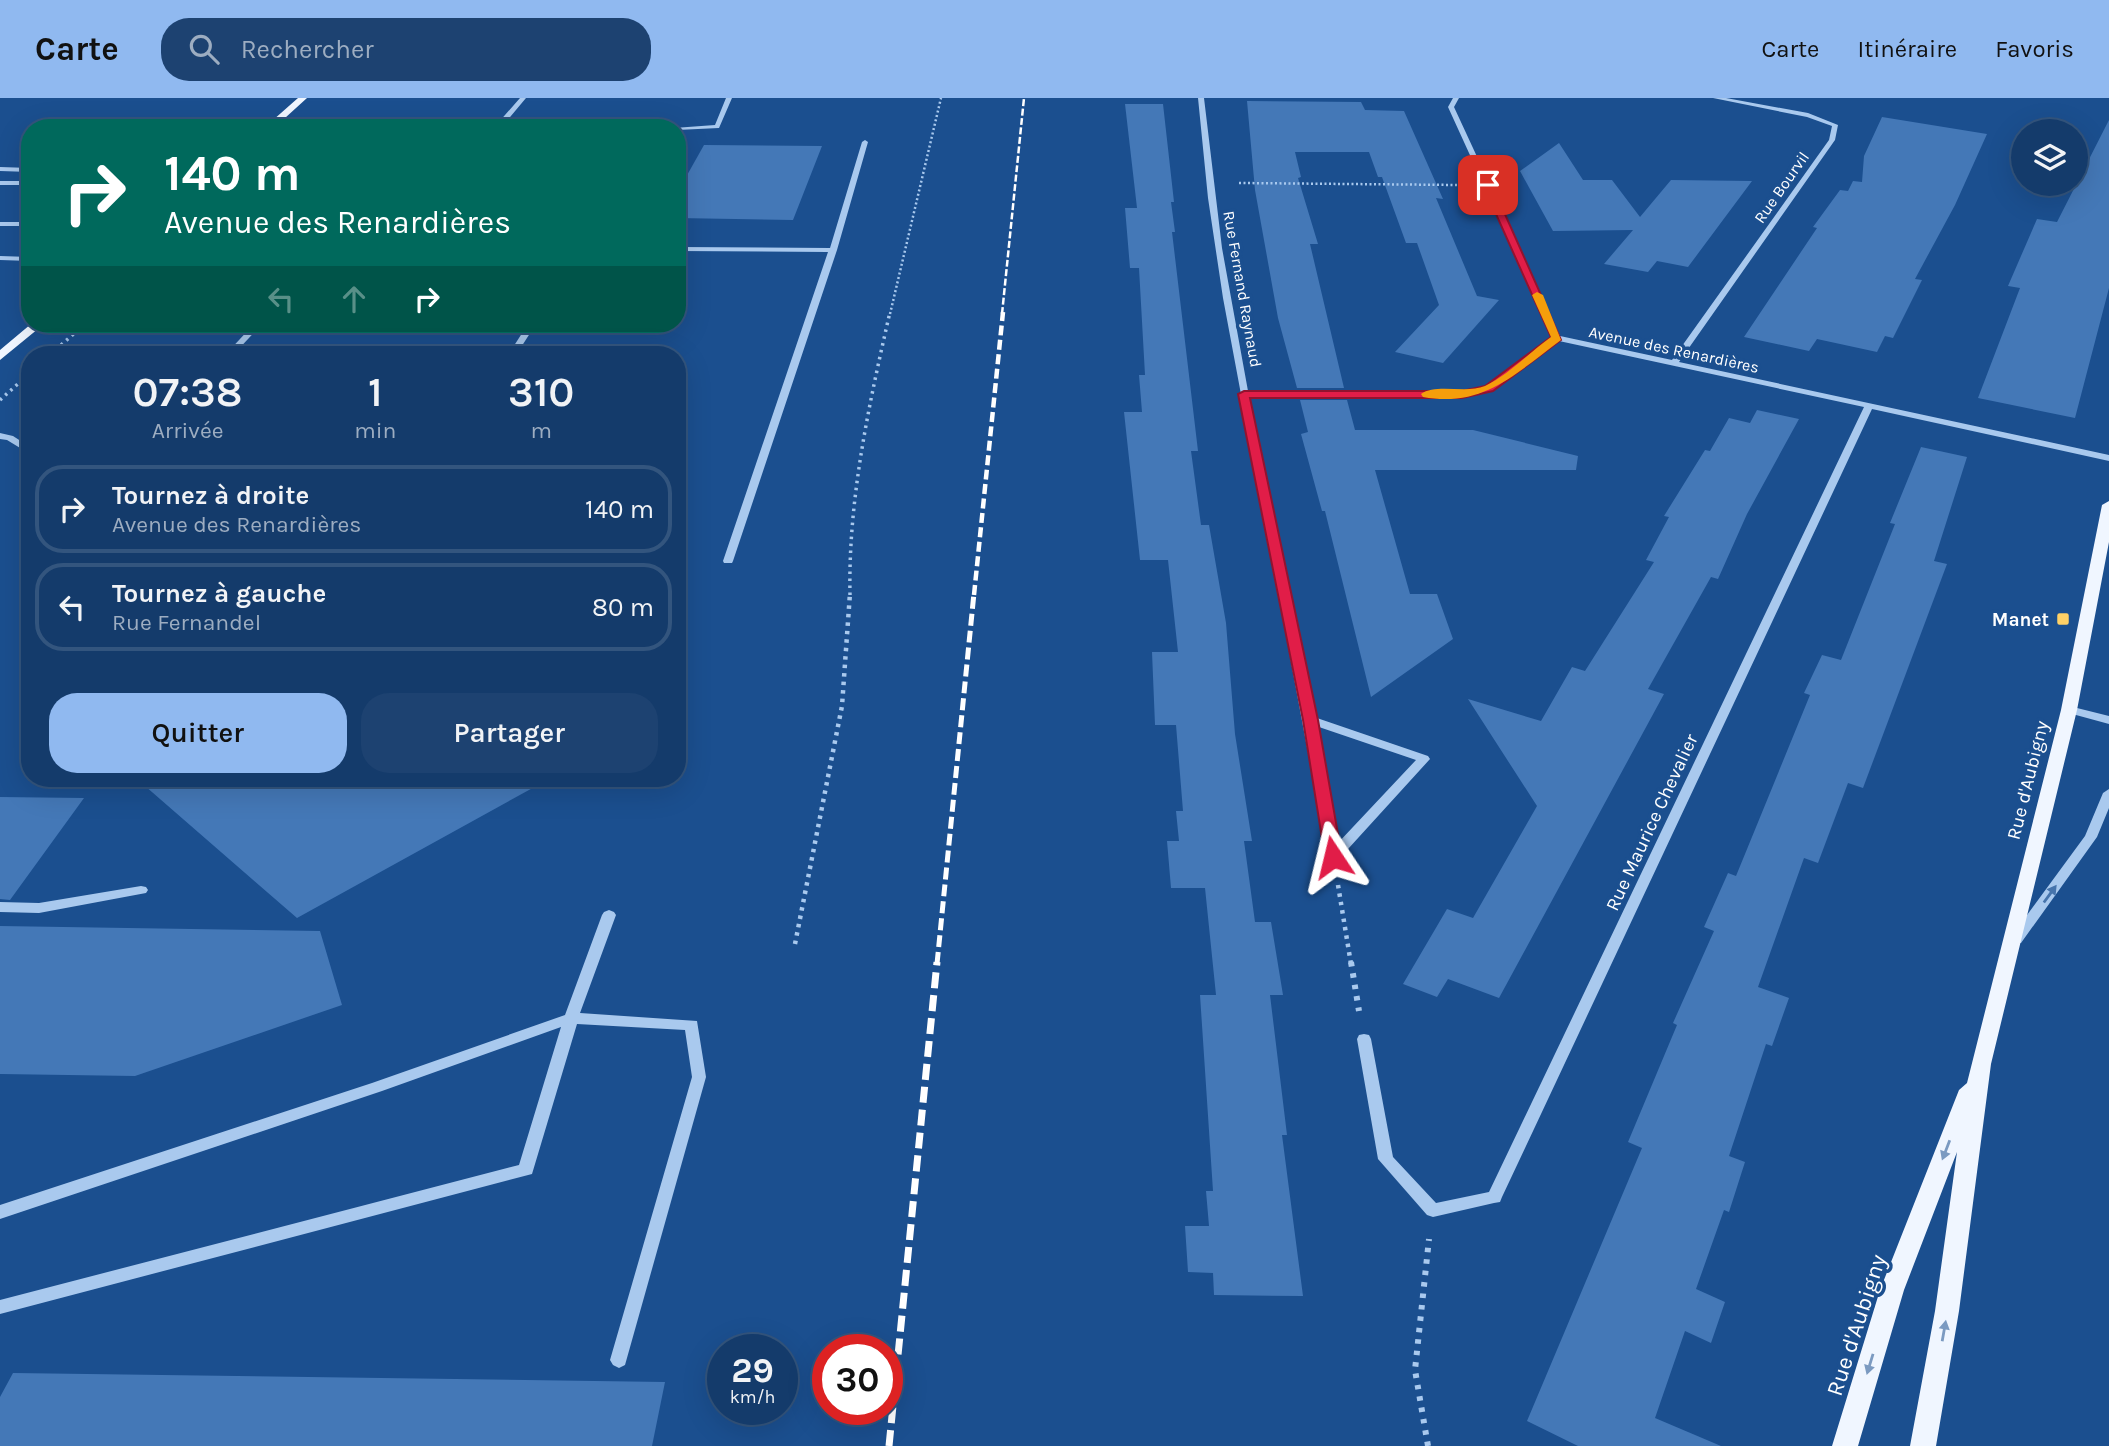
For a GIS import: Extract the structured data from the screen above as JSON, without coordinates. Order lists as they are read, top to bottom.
{
  "streets": {
    "main road": ["Rue d'Aubigny"],
    "street": [
      "Rue Bourvil",
      "Rue Fernand Raynaud",
      "Avenue des Renardières",
      "Rue Maurice Chevalier"
    ]
  },
  "crossings": [
    ["Rue Bourvil", "Avenue des Renardières"],
    ["Avenue des Renardières", "Rue Maurice Chevalier"]
  ],
  "places": {
    "transit": ["Manet"]
  },
  "page": {
    "header": "Carte",
    "search": "Rechercher",
    "nav": ["Carte", "Itinéraire", "Favoris"],
    "turn": ["140 m", "Avenue des Renardières"],
    "eta": [
      "07:38",
      "Arrivée",
      "1",
      "min",
      "310",
      "m"
    ],
    "list": [
      {
        "name": "Tournez à droite",
        "note": "Avenue des Renardières",
        "value": "140 m"
      },
      {
        "name": "Tournez à gauche",
        "note": "Rue Fernandel",
        "value": "80 m"
      }
    ],
    "buttons": ["Quitter", "Partager"],
    "speed": "29 km/h",
    "limit": "30"
  }
}
